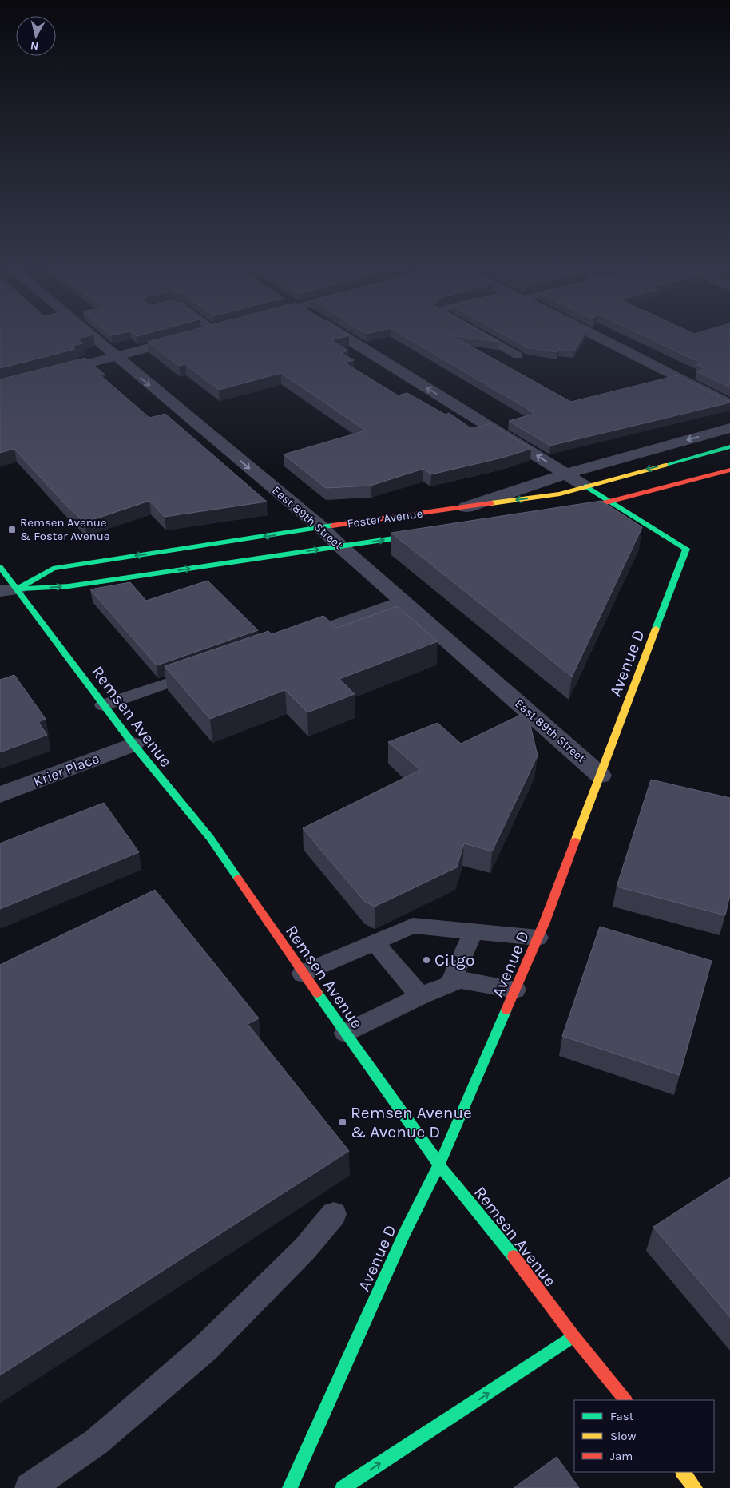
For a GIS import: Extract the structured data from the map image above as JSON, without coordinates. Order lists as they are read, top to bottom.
{
  "streets": {
    "main road": ["Foster Avenue", "Avenue D", "Remsen Avenue"],
    "street": ["East 89th Street", "Krier Place"]
  },
  "crossings": [
    ["East 89th Street", "Foster Avenue"],
    ["East 89th Street", "Avenue D"],
    ["Foster Avenue", "Avenue D"],
    ["Foster Avenue", "Remsen Avenue"],
    ["Avenue D", "Remsen Avenue"],
    ["Remsen Avenue", "Krier Place"]
  ],
  "places": {
    "transit": ["Remsen Avenue & Foster Avenue", "Remsen Avenue & Avenue D"],
    "other": ["Citgo"]
  },
  "legend": ["Fast", "Slow", "Jam"],
  "north": "bottom"
}
